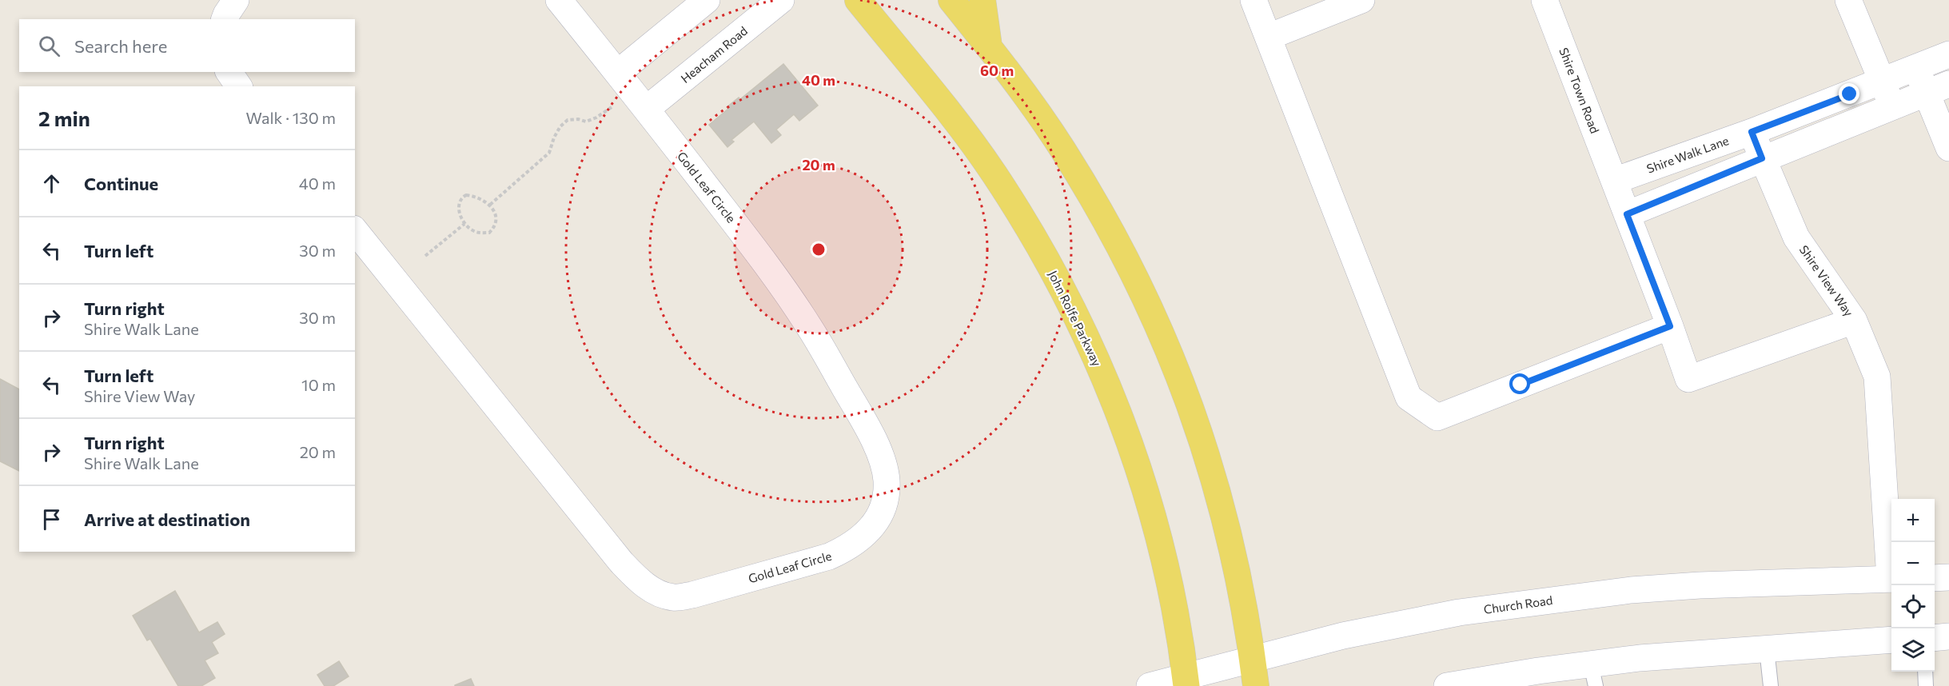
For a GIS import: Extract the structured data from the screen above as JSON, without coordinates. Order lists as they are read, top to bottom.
{
  "streets": {
    "main road": ["John Rolfe Parkway"],
    "street": [
      "Heacham Road",
      "Shire Town Road",
      "Shire Walk Lane",
      "Gold Leaf Circle",
      "Shire View Way",
      "Church Road"
    ]
  },
  "crossings": [
    ["Heacham Road", "Gold Leaf Circle"],
    ["Shire Town Road", "Shire Walk Lane"],
    ["Shire Town Road", "Shire View Way"],
    ["Shire Walk Lane", "Shire View Way"],
    ["John Rolfe Parkway", "Church Road"]
  ],
  "page": {
    "search": "Search here",
    "heading": ["2 min", "Walk · 130 m"],
    "list": [
      ["Continue", "40 m"],
      ["Turn left", "30 m"],
      ["Turn right", "Shire Walk Lane", "30 m"],
      ["Turn left", "Shire View Way", "10 m"],
      ["Turn right", "Shire Walk Lane", "20 m"],
      "Arrive at destination"
    ],
    "map_buttons": ["+", "−"]
  },
  "rings": ["60 m", "40 m", "20 m"]
}
